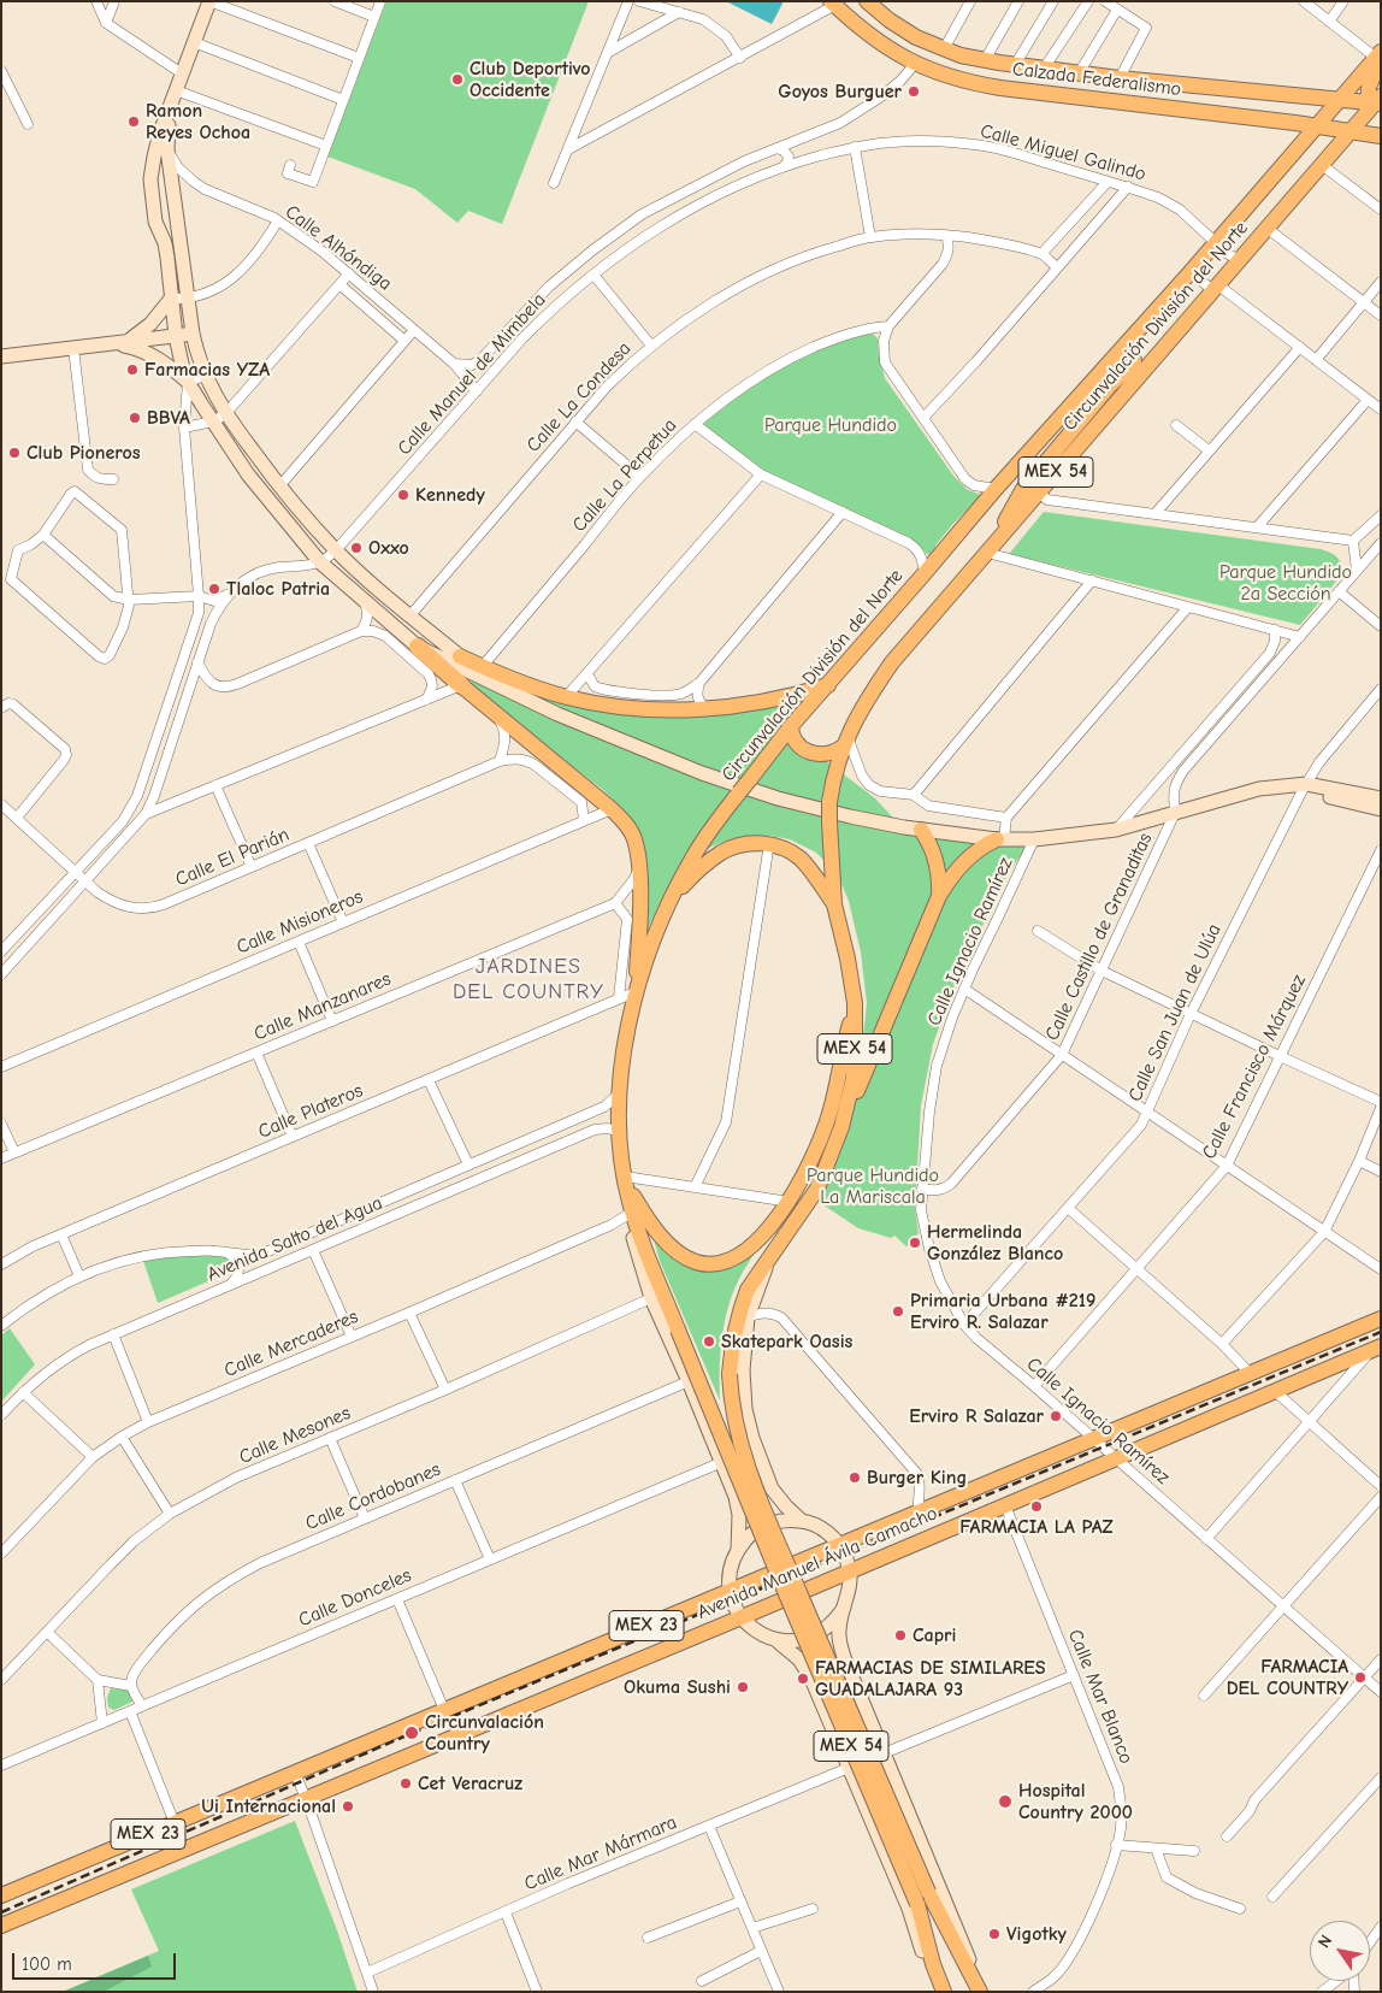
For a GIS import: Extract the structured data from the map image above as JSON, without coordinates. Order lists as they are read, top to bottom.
{
  "streets": {
    "main road": [
      "Calzada Federalismo",
      "Circunvalación División del Norte",
      "MEX 54",
      "Avenida Manuel Ávila Camacho",
      "MEX 23"
    ],
    "street": [
      "Calle Miguel Galindo",
      "Calle Alhóndiga",
      "Calle Manuel de Mimbela",
      "Calle La Condesa",
      "Calle La Perpetua",
      "Calle El Parián",
      "Calle Misioneros",
      "Calle Castillo de Granaditas",
      "Calle Ignacio Ramírez",
      "Calle Manzanares",
      "Calle San Juan de Ulúa",
      "Calle Francisco Márquez",
      "Calle Plateros",
      "Avenida Salto del Agua",
      "Calle Mercaderes",
      "Calle Mesones",
      "Calle Cordobanes",
      "Calle Donceles",
      "Calle Mar Blanco",
      "Calle Mar Mármara"
    ]
  },
  "crossings": [
    ["Calzada Federalismo", "Circunvalación División del Norte"],
    ["Calzada Federalismo", "Calle Manuel de Mimbela"],
    ["Calle Miguel Galindo", "Circunvalación División del Norte"],
    ["Calle Miguel Galindo", "Calle Manuel de Mimbela"],
    ["Calle Alhóndiga", "Calle Manuel de Mimbela"],
    ["Circunvalación División del Norte", "MEX 54"],
    ["Circunvalación División del Norte", "Calle Plateros"],
    ["Circunvalación División del Norte", "Avenida Salto del Agua"],
    ["Circunvalación División del Norte", "Calle Mercaderes"],
    ["MEX 54", "Calle Mercaderes"],
    ["MEX 54", "Calle Mesones"],
    ["MEX 54", "Calle Cordobanes"],
    ["MEX 54", "Calle Donceles"],
    ["Calle Castillo de Granaditas", "Calle Ignacio Ramírez"],
    ["Calle Ignacio Ramírez", "Calle San Juan de Ulúa"],
    ["Calle Ignacio Ramírez", "Calle Francisco Márquez"],
    ["Calle Ignacio Ramírez", "Avenida Manuel Ávila Camacho"],
    ["Avenida Manuel Ávila Camacho", "Calle Mar Blanco"]
  ],
  "districts": ["JARDINES DEL COUNTRY"],
  "parks": ["Parque Hundido", "Parque Hundido 2a Sección", "Parque Hundido La Mariscala"],
  "places": [
    "Club Deportivo Occidente",
    "Goyos Burguer",
    "Ramon Reyes Ochoa",
    "Farmacias YZA",
    "BBVA",
    "Club Pioneros",
    "Kennedy",
    "Oxxo",
    "Tlaloc Patria",
    "Hermelinda González Blanco",
    "Primaria Urbana #219 Erviro R. Salazar",
    "Skatepark Oasis",
    "Erviro R Salazar",
    "Burger King",
    "FARMACIA LA PAZ",
    "Capri",
    "FARMACIA DEL COUNTRY",
    "FARMACIAS DE SIMILARES GUADALAJARA 93",
    "Okuma Sushi",
    "Circunvalación Country",
    "Cet Veracruz",
    "Hospital Country 2000",
    "Ui Internacional",
    "Vigotky"
  ],
  "scale_bar": "100 m",
  "north": "top left"
}
